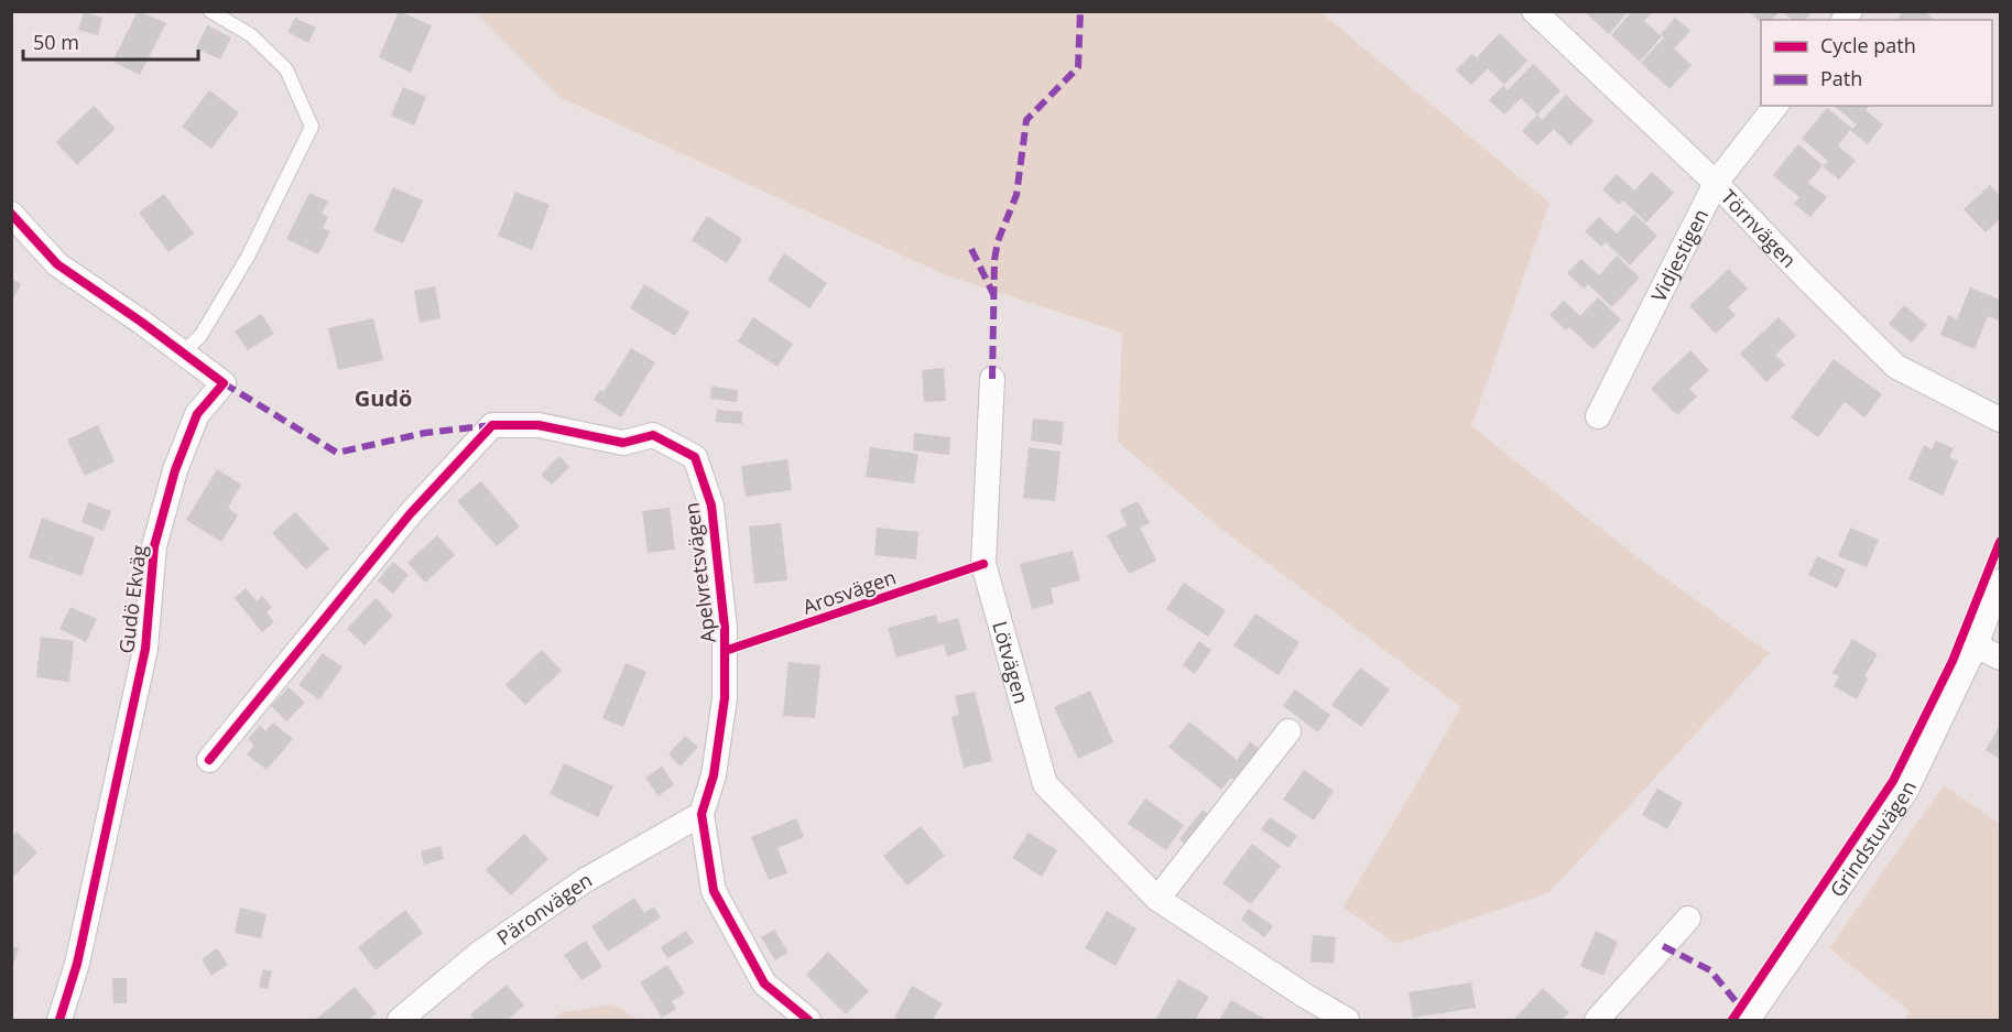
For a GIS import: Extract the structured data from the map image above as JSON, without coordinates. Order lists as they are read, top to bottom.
{
  "streets": {
    "street": [
      "Törnvägen",
      "Vidjestigen",
      "Apelvretsvägen",
      "Gudö Ekväg",
      "Lötvägen",
      "Grindstuvägen",
      "Päronvägen"
    ],
    "cycle path": ["Arosvägen"]
  },
  "crossings": [
    ["Törnvägen", "Vidjestigen"],
    ["Apelvretsvägen", "Päronvägen"]
  ],
  "districts": ["Gudö"],
  "legend": ["Cycle path", "Path"],
  "scale_bar": "50 m"
}
